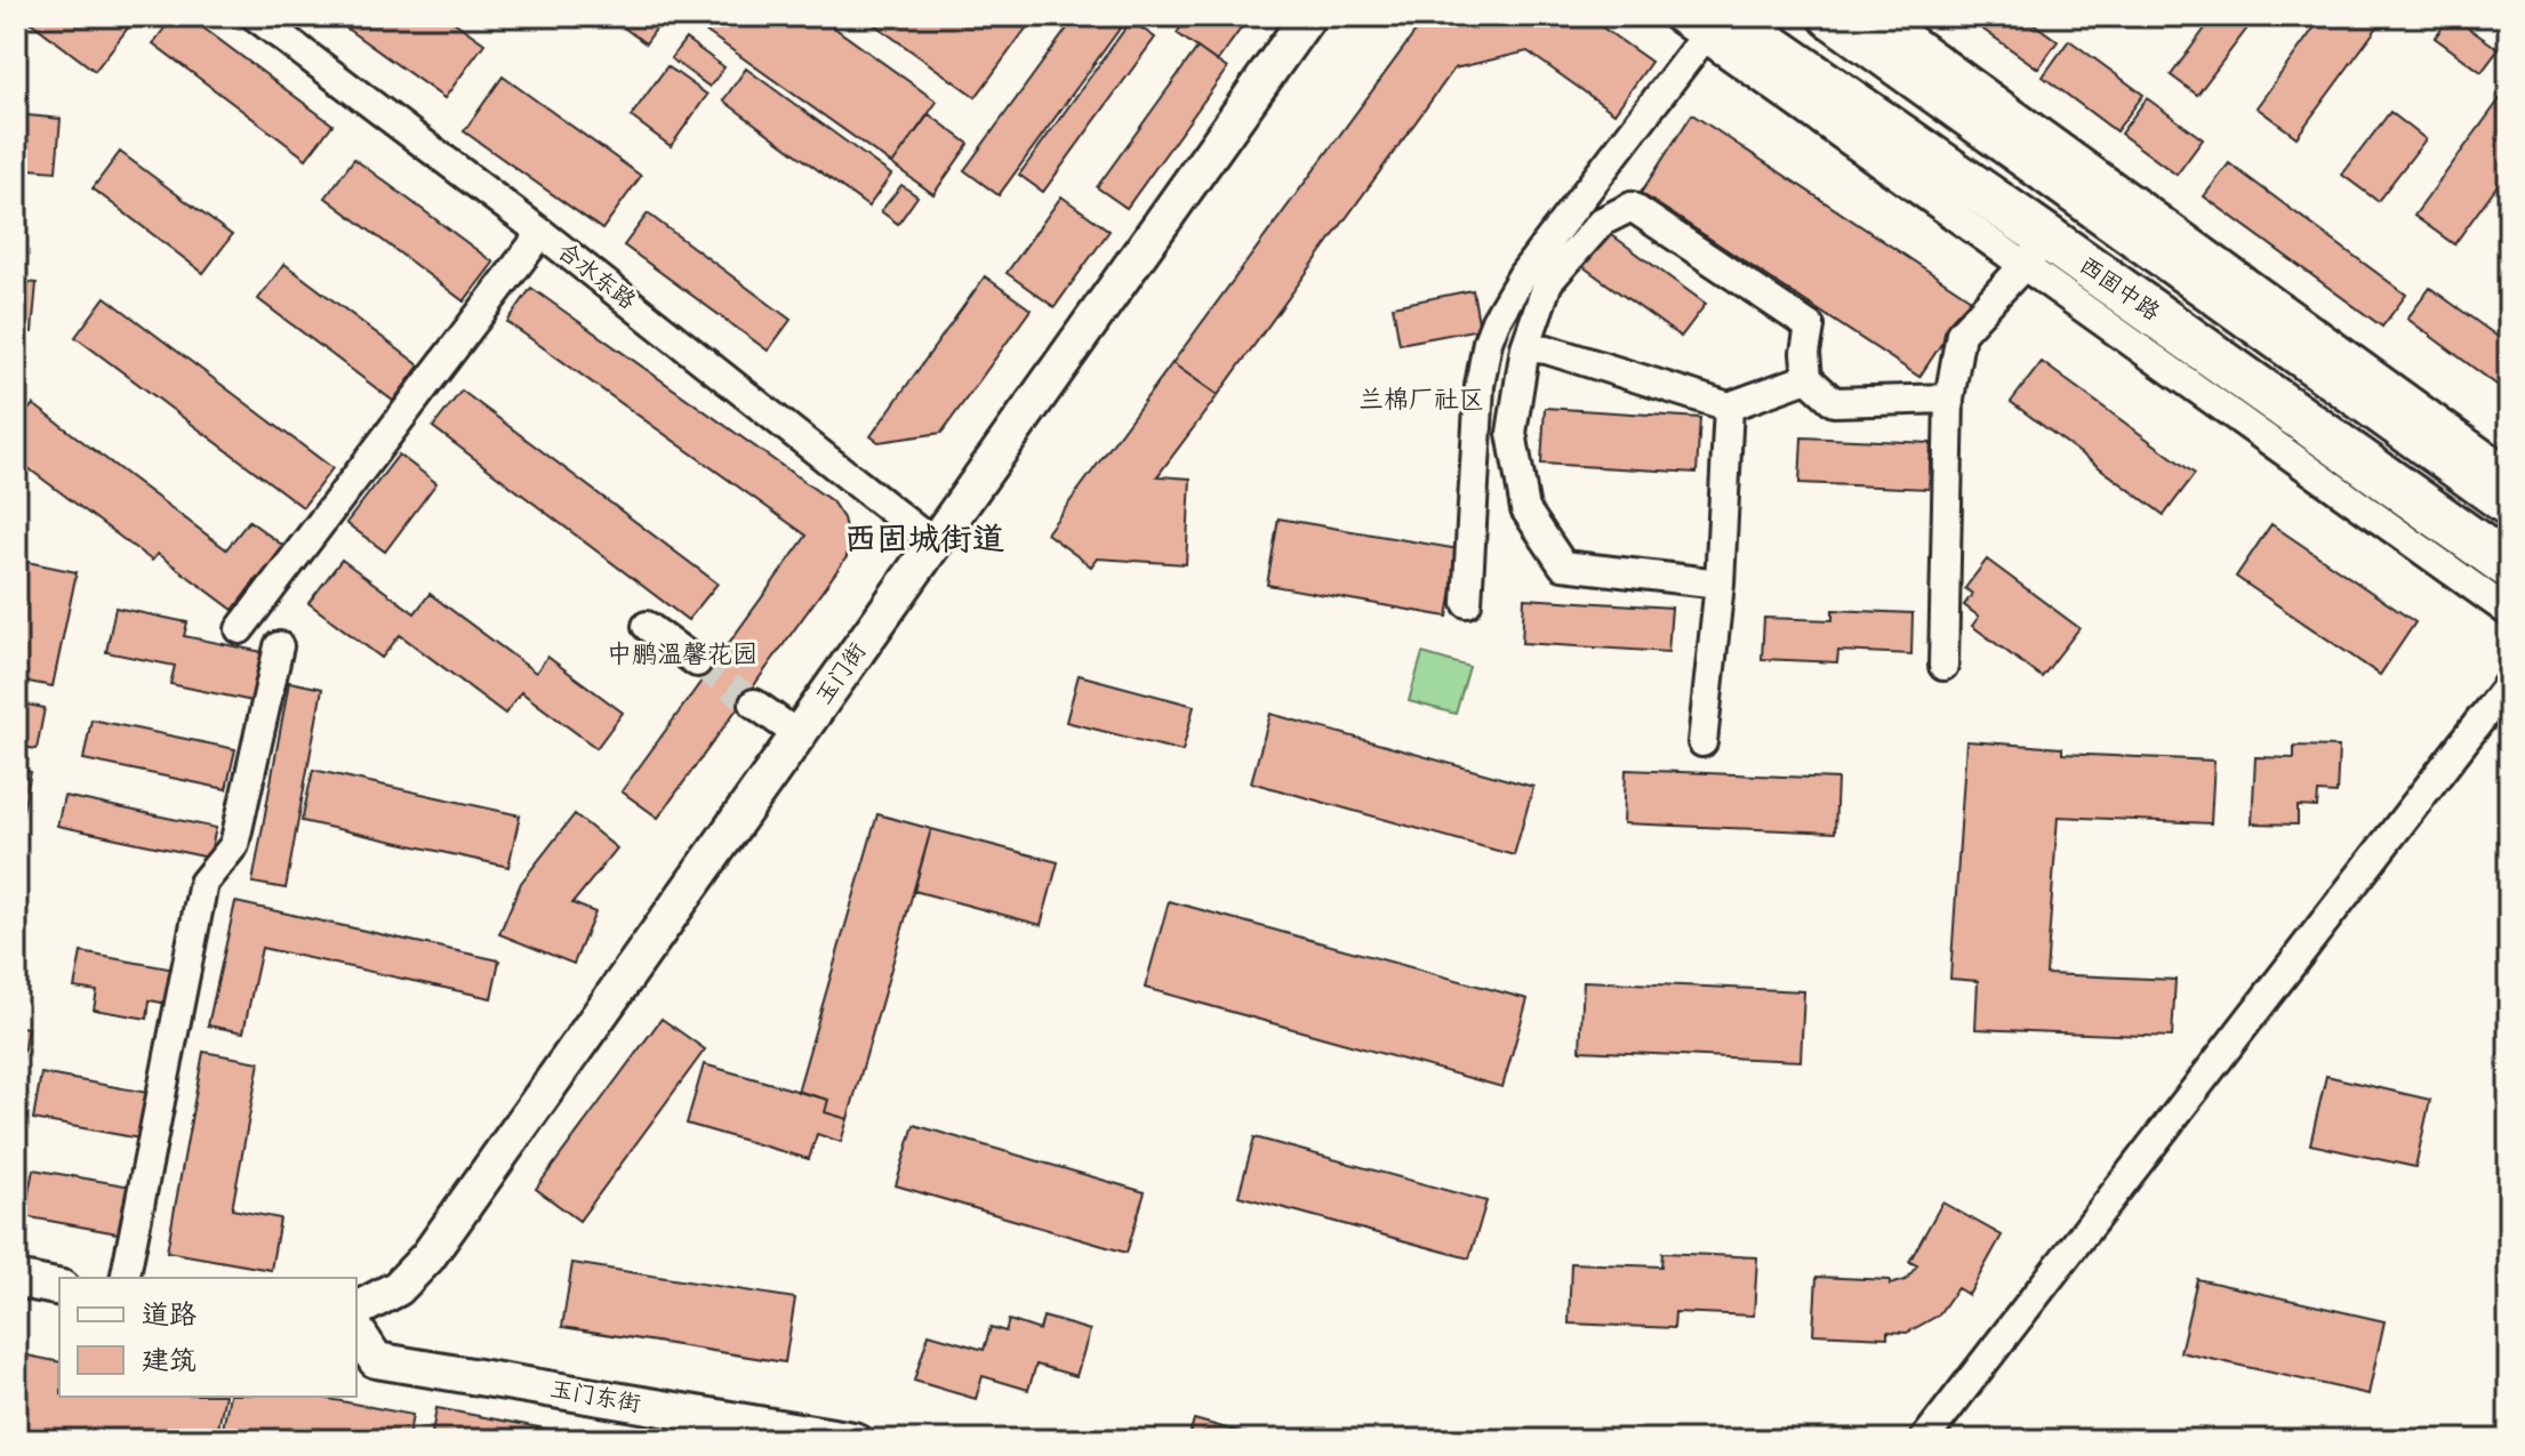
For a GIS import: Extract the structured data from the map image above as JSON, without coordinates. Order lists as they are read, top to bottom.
{
  "streets": {
    "main road": ["西固中路"],
    "street": ["合水东路", "玉门街", "玉门东街"]
  },
  "crossings": [
    ["合水东路", "玉门街"]
  ],
  "districts": ["兰棉厂社区", "西固城街道", "中鹏温馨花园"],
  "legend": ["道路", "建筑"]
}
